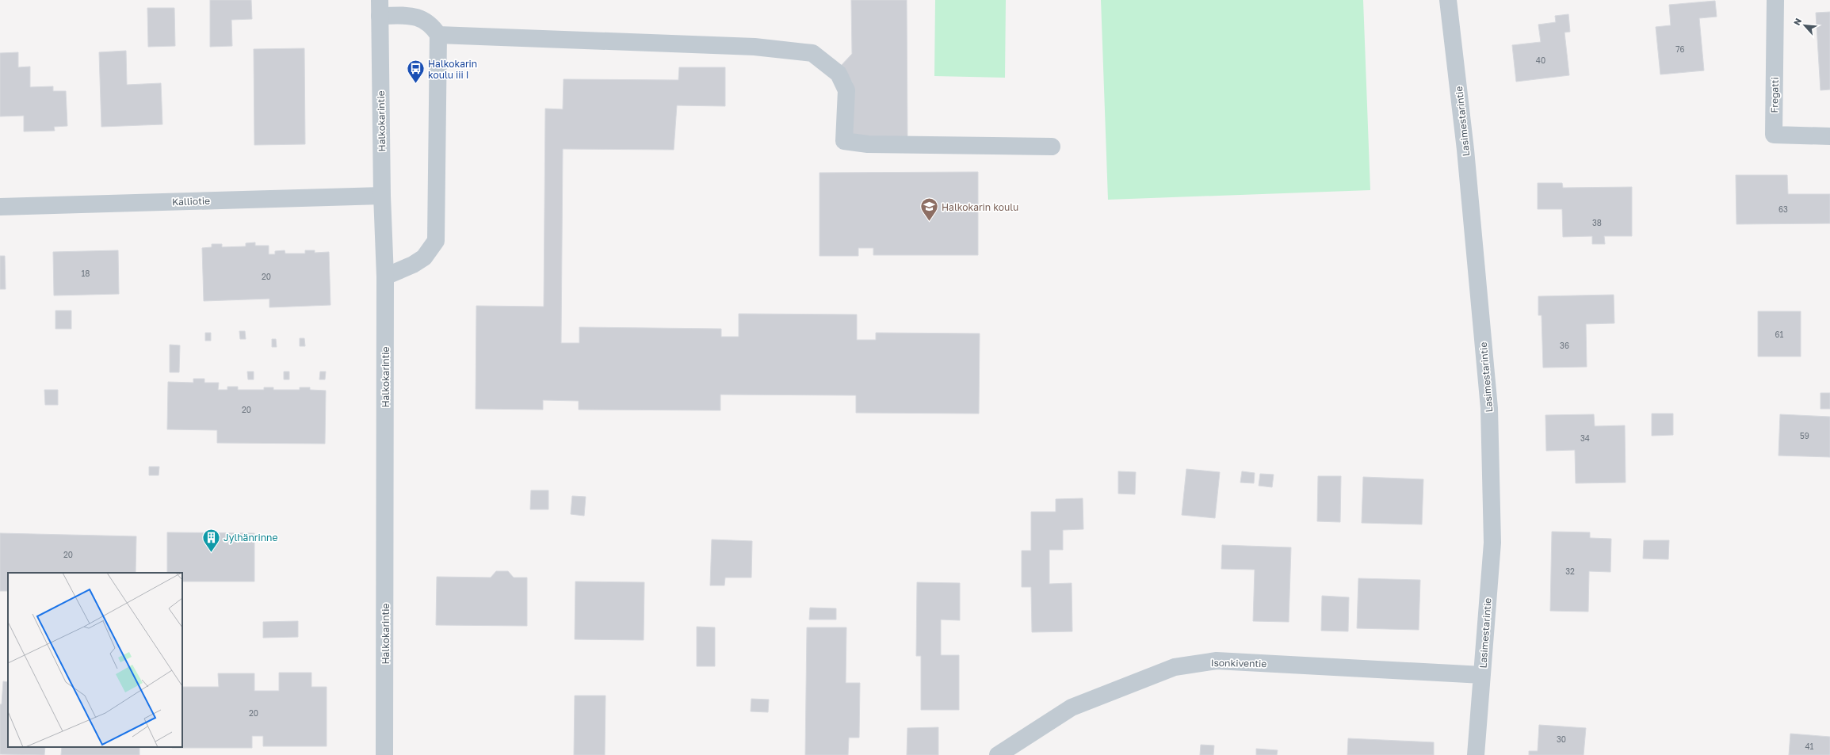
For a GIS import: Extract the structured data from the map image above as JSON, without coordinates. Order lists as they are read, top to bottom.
{
  "streets": {
    "street": [
      "Fregatti",
      "Halkokarintie",
      "Lasimestarintie",
      "Kalliotie",
      "Isonkiventie"
    ]
  },
  "crossings": [
    ["Halkokarintie", "Kalliotie"],
    ["Lasimestarintie", "Isonkiventie"]
  ],
  "places": {
    "bus stop": ["Halkokarin koulu iii I"],
    "school or university": ["Halkokarin koulu"],
    "building": ["Jylhänrinne"]
  },
  "house_numbers": [
    "76",
    "40",
    "63",
    "38",
    "18",
    "20",
    "61",
    "36",
    "20",
    "59",
    "34",
    "20",
    "32",
    "20",
    "30",
    "41"
  ],
  "north": "top left"
}
